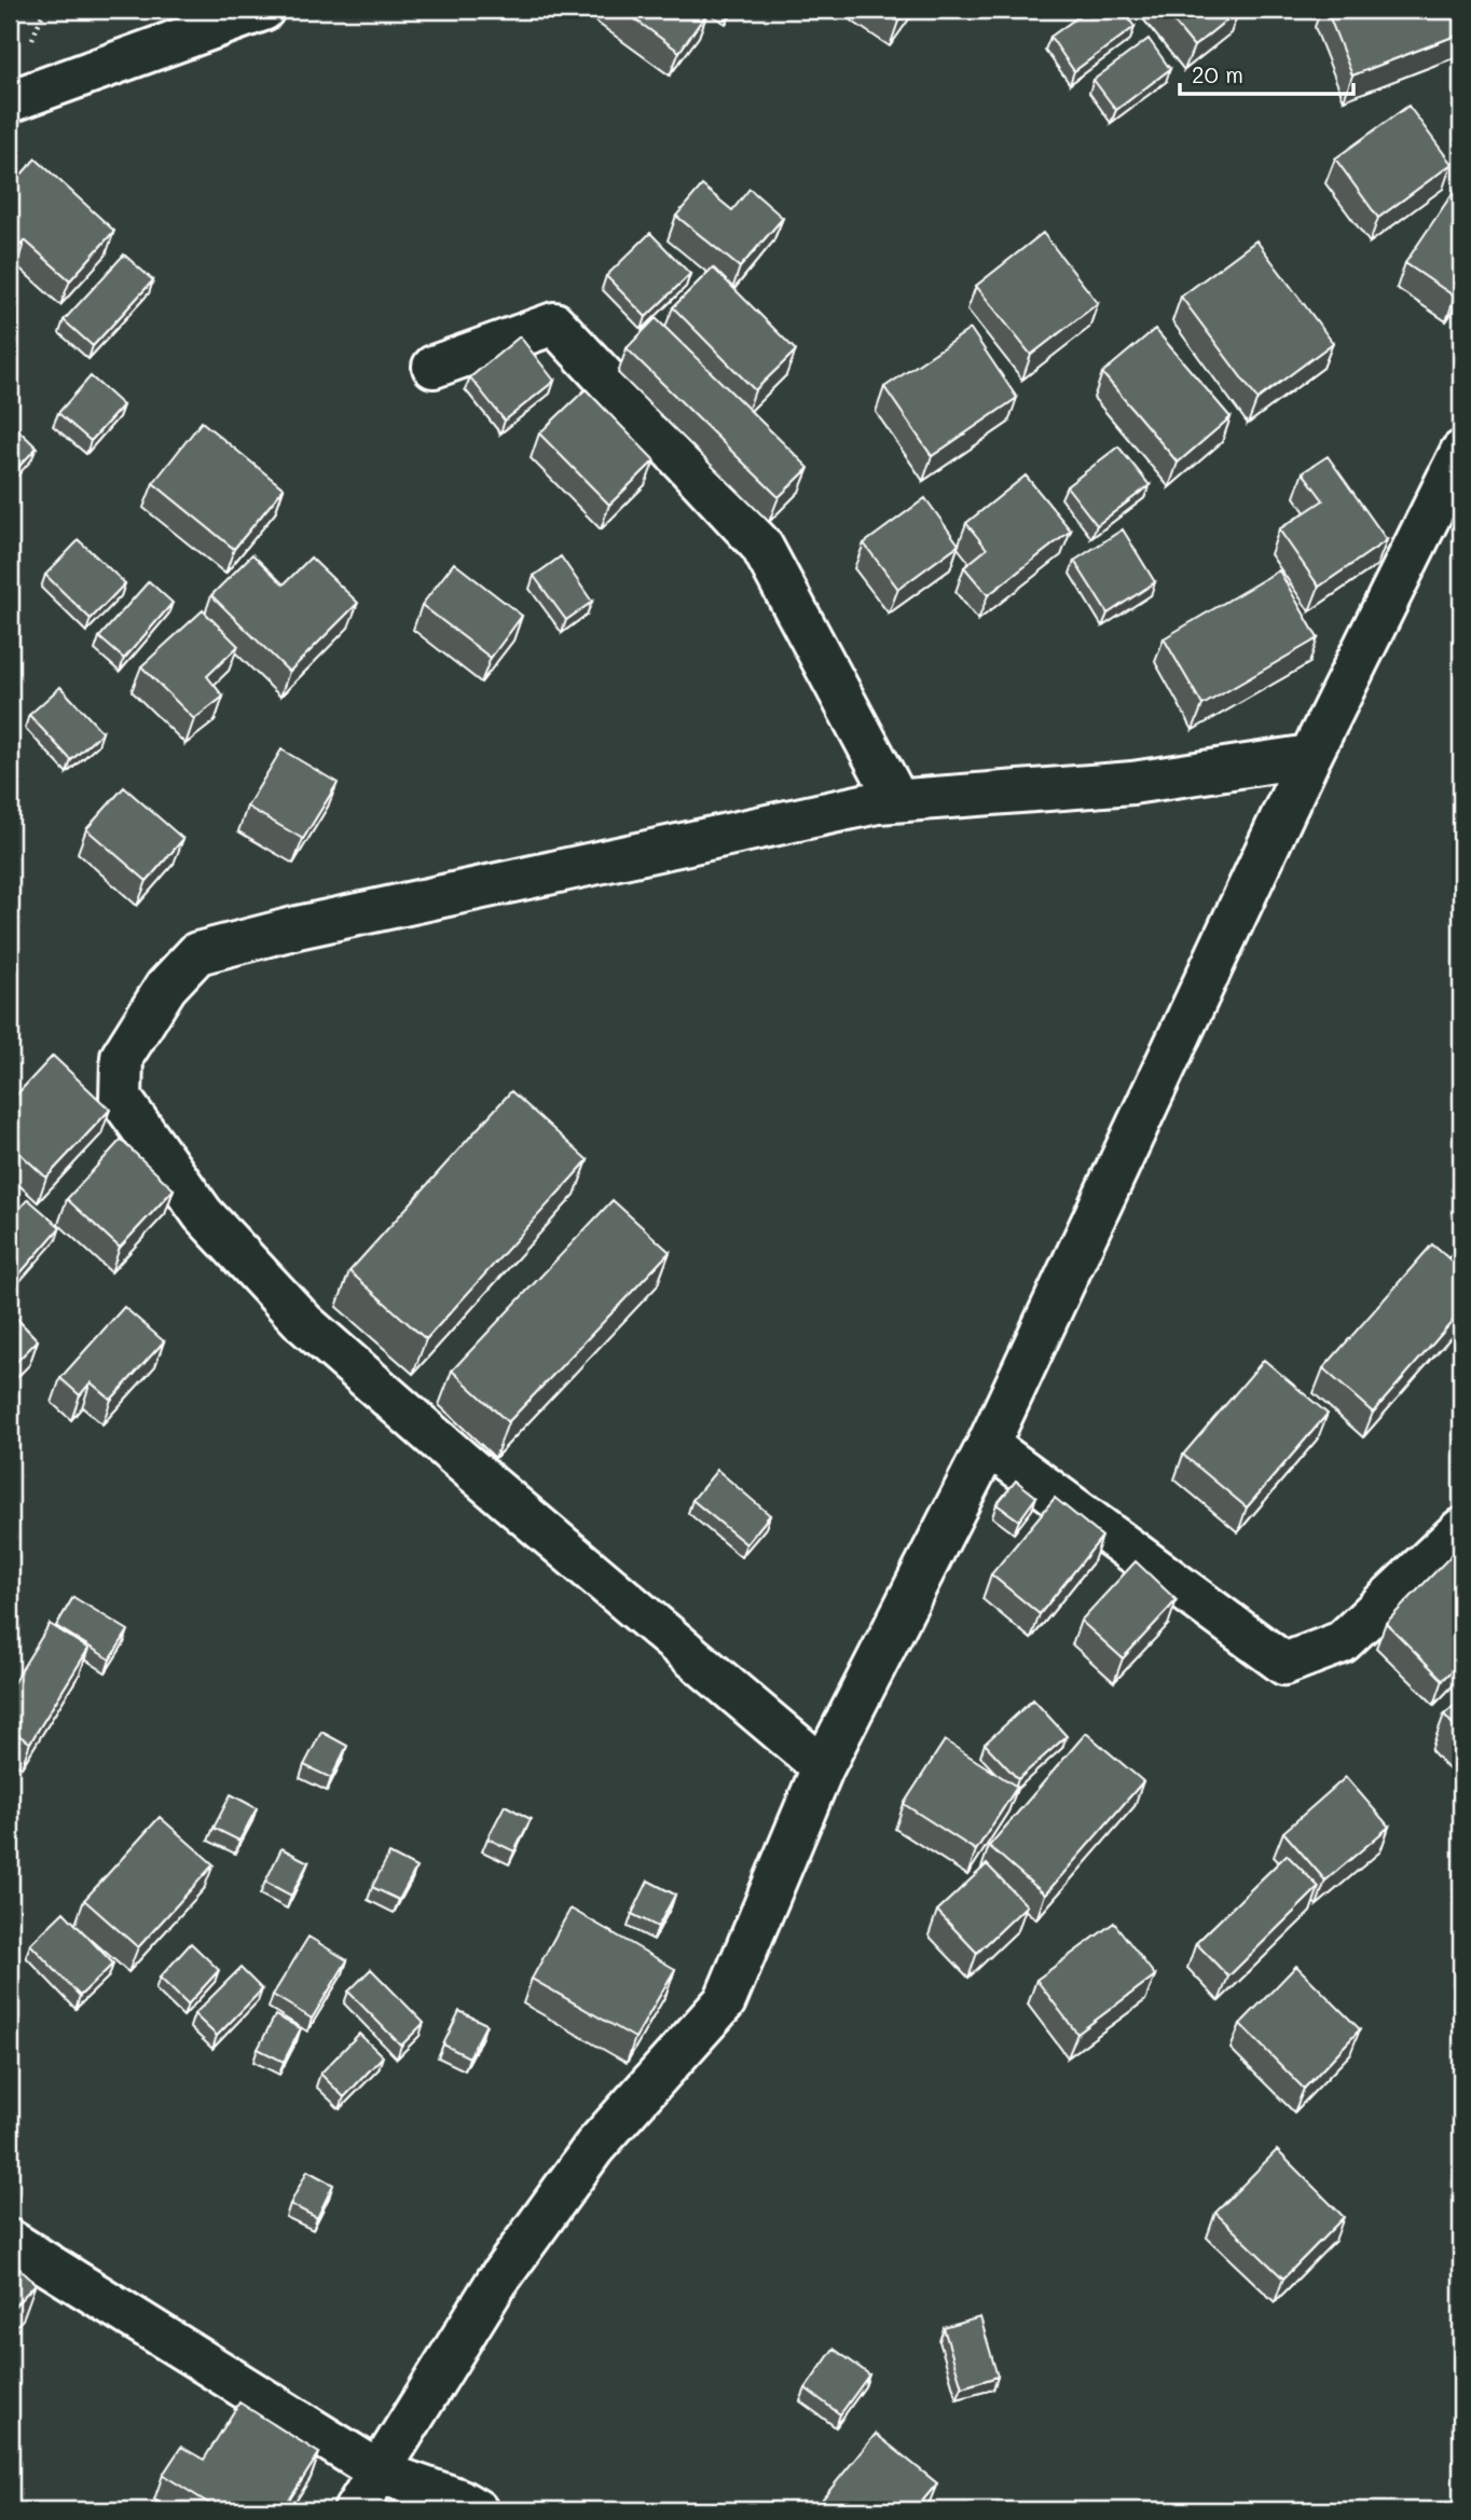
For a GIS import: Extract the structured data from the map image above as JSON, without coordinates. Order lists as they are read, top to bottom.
{
  "scale_bar": "20 m"
}
